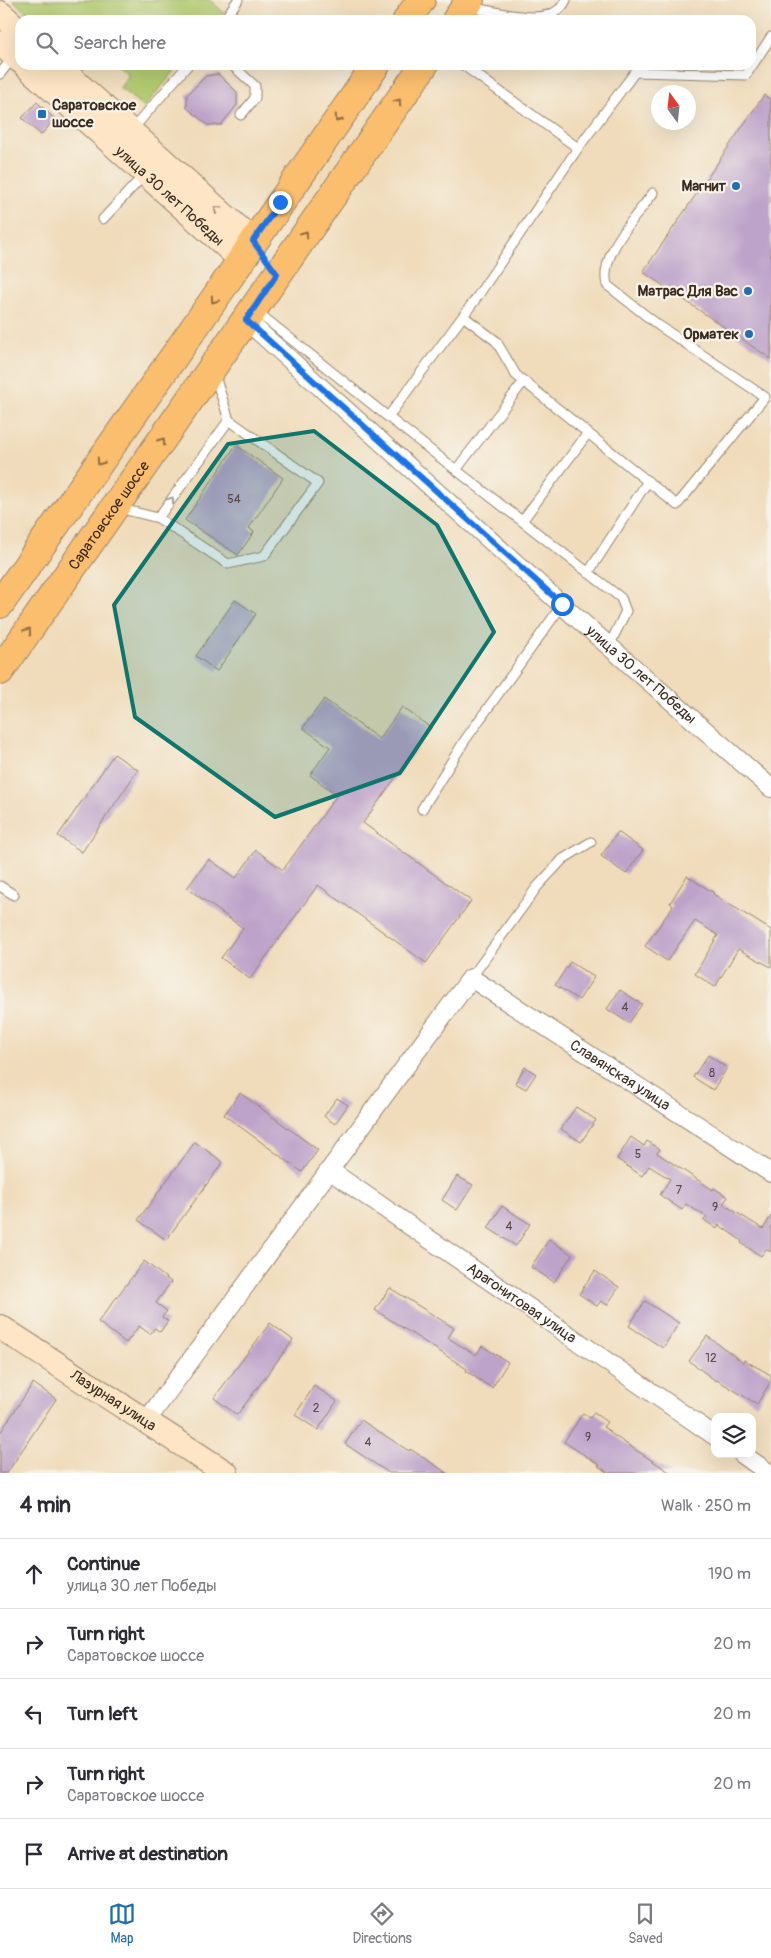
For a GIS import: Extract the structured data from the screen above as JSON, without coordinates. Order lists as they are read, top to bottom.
{
  "streets": {
    "main road": ["улица 30 лет Победы", "Саратовское шоссе", "Лазурная улица"],
    "street": ["Славянская улица", "Арагонитовая улица"]
  },
  "crossings": [
    ["улица 30 лет Победы", "Саратовское шоссе"]
  ],
  "places": {
    "transit": ["Саратовское шоссе"],
    "other": ["Магнит", "Матрас Для Вас", "Орматек"]
  },
  "house_numbers": [
    "54",
    "4",
    "8",
    "5",
    "7",
    "9",
    "4",
    "12",
    "2",
    "9",
    "4"
  ],
  "north": "top",
  "page": {
    "search": "Search here",
    "heading": ["4 min", "Walk · 250 m"],
    "list": [
      ["Continue", "улица 30 лет Победы", "190 m"],
      ["Turn right", "Саратовское шоссе", "20 m"],
      ["Turn left", "20 m"],
      ["Turn right", "Саратовское шоссе", "20 m"],
      "Arrive at destination"
    ],
    "nav": ["Map", "Directions", "Saved"]
  }
}
